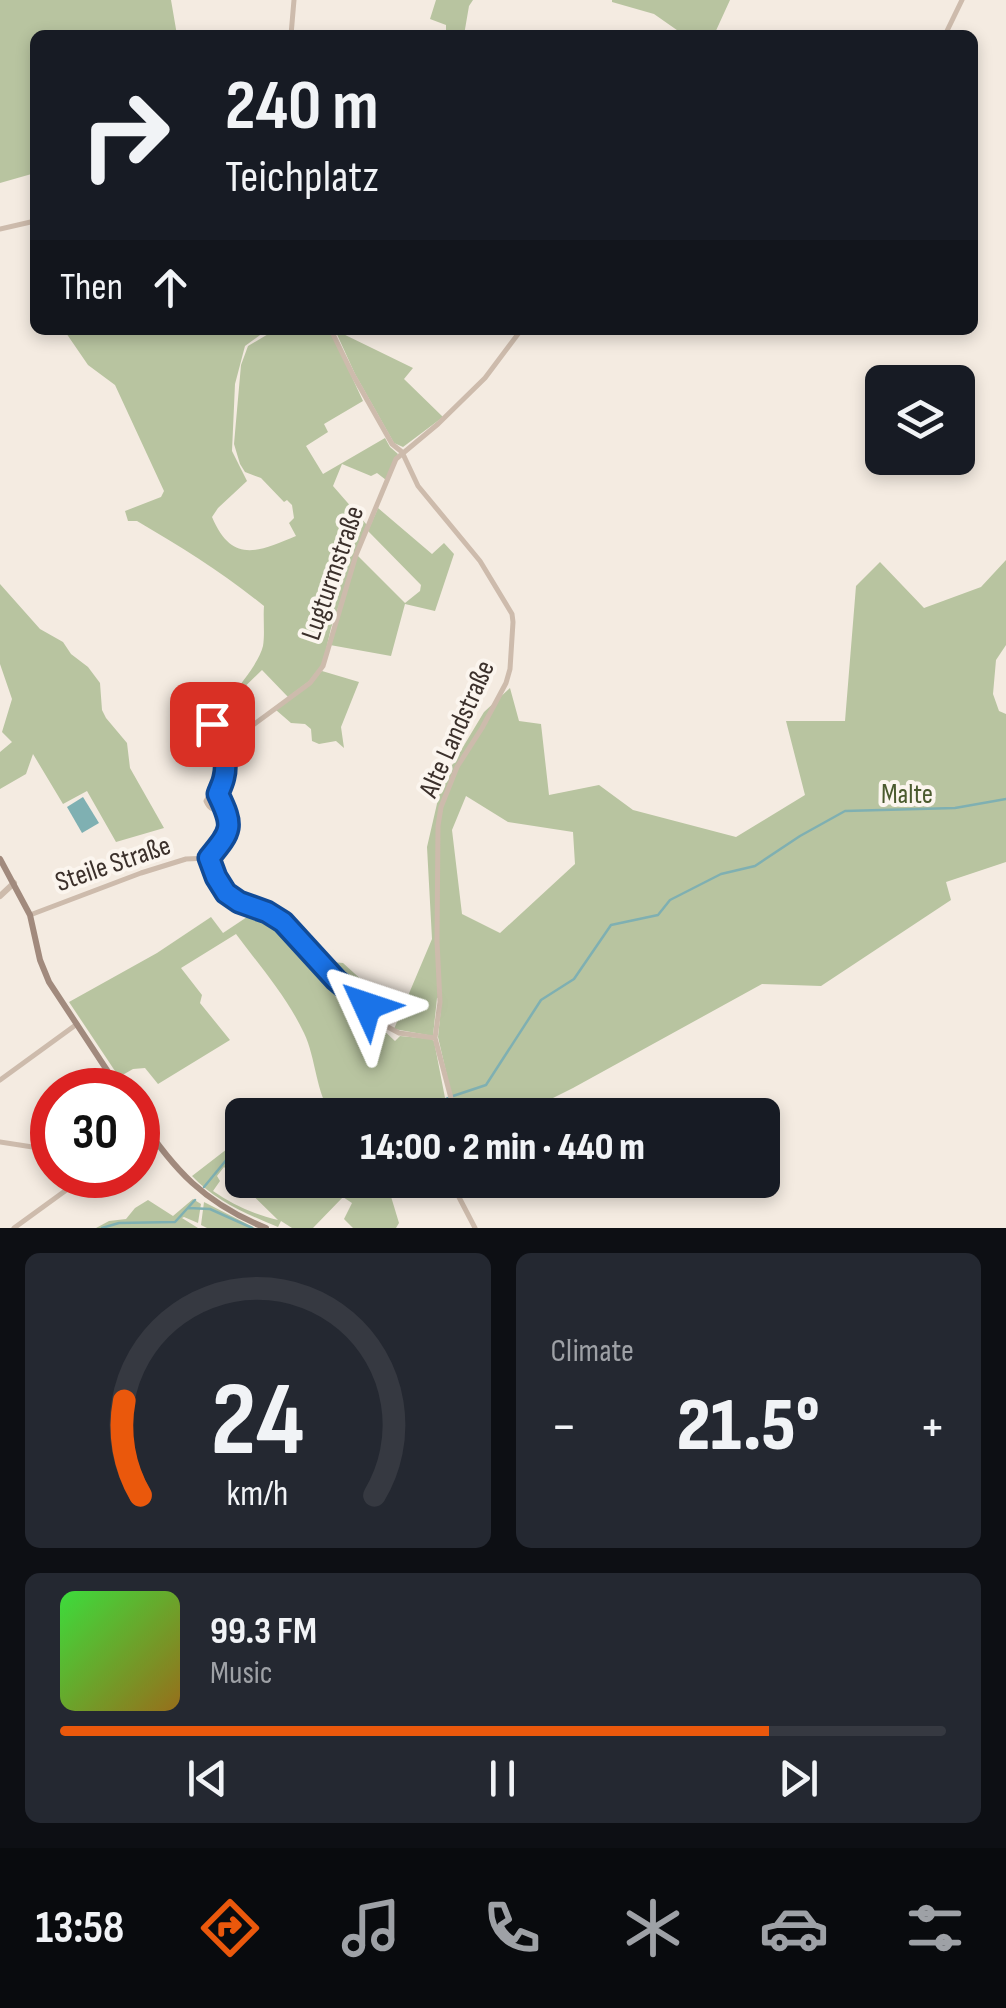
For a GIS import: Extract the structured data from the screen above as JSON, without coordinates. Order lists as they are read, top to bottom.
{
  "streets": {
    "street": ["Lugturmstraße", "Alte Landstraße", "Steile Straße"]
  },
  "crossings": [
    ["Lugturmstraße", "Alte Landstraße"]
  ],
  "parks": ["Malte"],
  "page": {
    "turn": ["240 m", "Teichplatz"],
    "then": "Then",
    "limit": "30",
    "trip": "14:00 · 2 min · 440 m",
    "tile": "Climate",
    "heat": ["−", "21.5°", "+"],
    "song": ["99.3 FM", "Music"],
    "tabs": "13:58",
    "gauge": ["24", "km/h"]
  }
}
